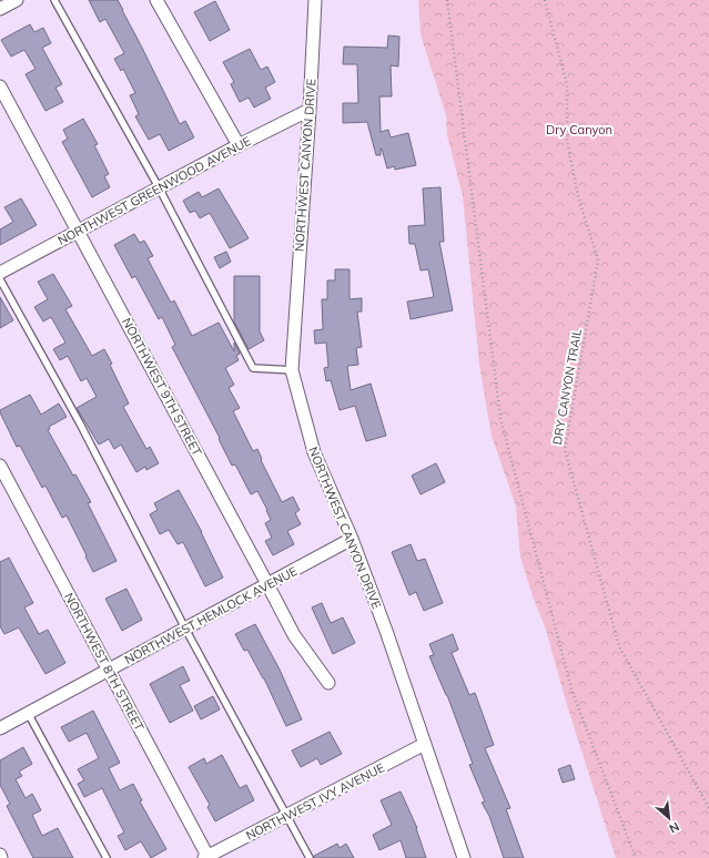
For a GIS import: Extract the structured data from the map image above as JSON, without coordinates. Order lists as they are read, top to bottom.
{
  "streets": {
    "street": [
      "NORTHWEST CANYON DRIVE",
      "NORTHWEST GREENWOOD AVENUE",
      "NORTHWEST 9TH STREET",
      "NORTHWEST HEMLOCK AVENUE",
      "NORTHWEST 8TH STREET",
      "NORTHWEST IVY AVENUE"
    ],
    "path": ["DRY CANYON TRAIL"]
  },
  "crossings": [
    ["NORTHWEST CANYON DRIVE", "NORTHWEST GREENWOOD AVENUE"],
    ["NORTHWEST CANYON DRIVE", "NORTHWEST HEMLOCK AVENUE"],
    ["NORTHWEST CANYON DRIVE", "NORTHWEST IVY AVENUE"],
    ["NORTHWEST GREENWOOD AVENUE", "NORTHWEST 9TH STREET"],
    ["NORTHWEST 9TH STREET", "NORTHWEST HEMLOCK AVENUE"],
    ["NORTHWEST HEMLOCK AVENUE", "NORTHWEST 8TH STREET"],
    ["NORTHWEST 8TH STREET", "NORTHWEST IVY AVENUE"]
  ],
  "parks": ["Dry Canyon"],
  "north": "bottom right"
}
